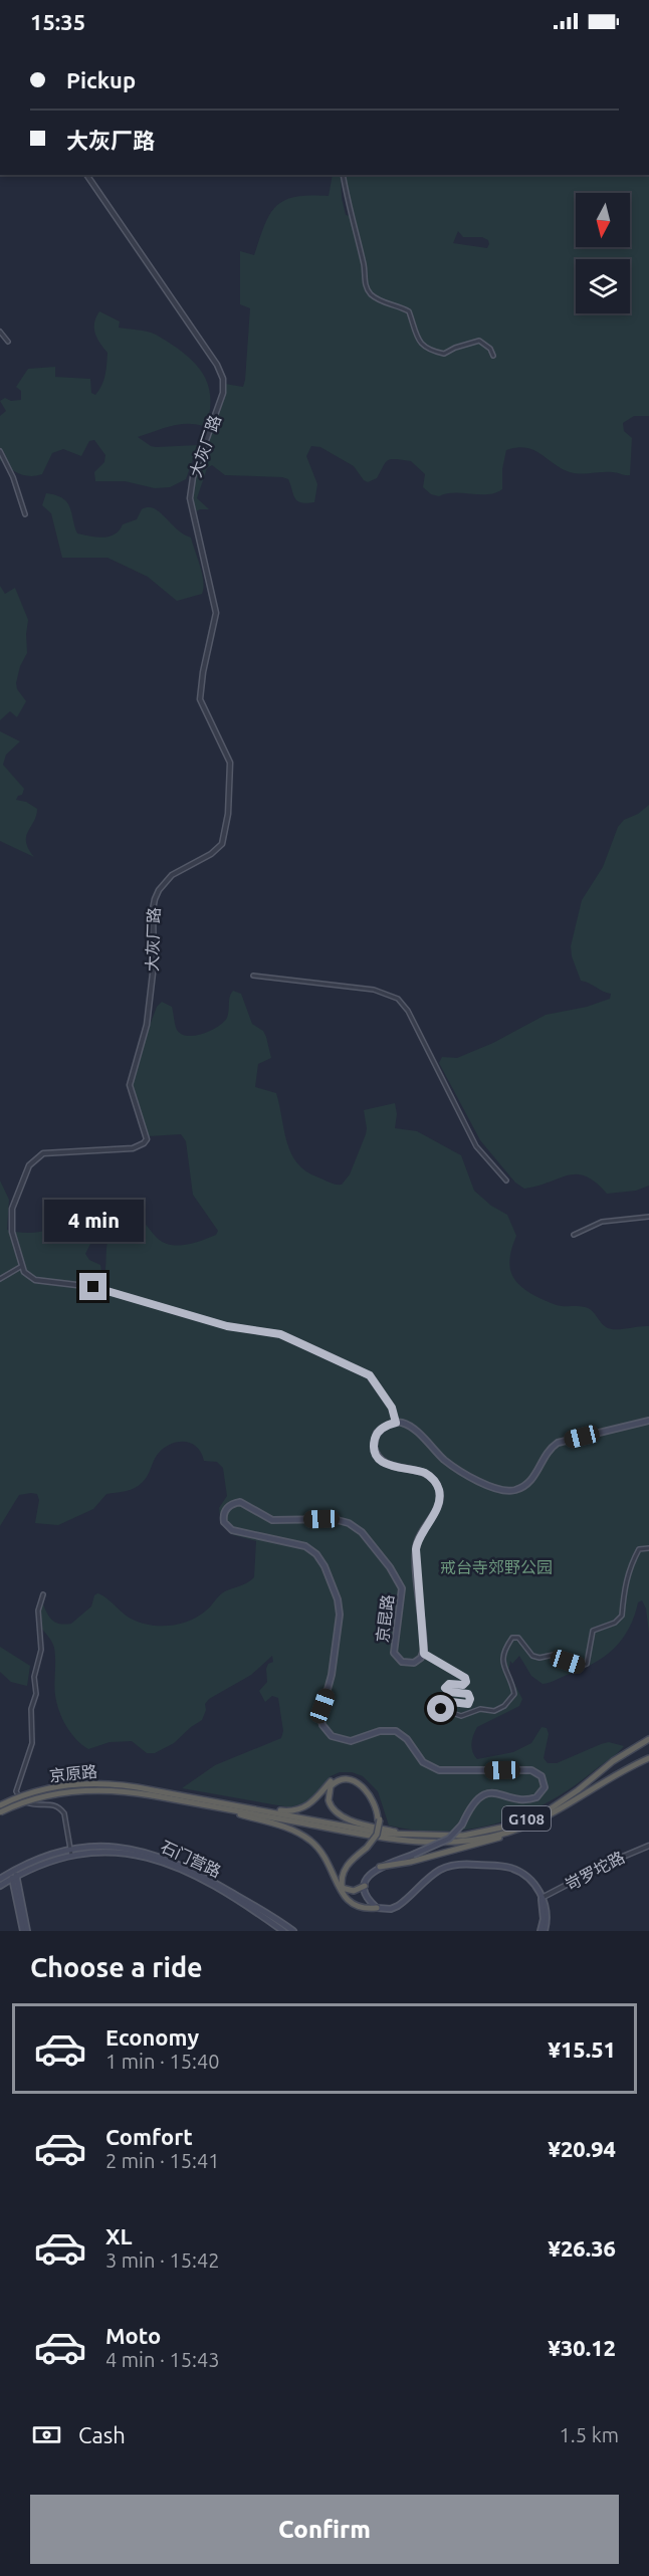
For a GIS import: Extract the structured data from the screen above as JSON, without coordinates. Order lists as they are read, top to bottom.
{
  "streets": {
    "highway": ["京原路", "G108"],
    "main road": ["京昆路", "石门营路"],
    "street": ["大灰厂路", "岢罗坨路"]
  },
  "crossings": [
    ["京原路", "G108"]
  ],
  "parks": ["戒台寺郊野公园"],
  "north": "bottom",
  "page": {
    "status": "15:35",
    "banner": ["Pickup", "大灰厂路"],
    "bubble": "4 min",
    "heading": "Choose a ride",
    "list": [
      {
        "name": "Economy",
        "note": "1 min · 15:40",
        "value": "¥15.51"
      },
      {
        "name": "Comfort",
        "note": "2 min · 15:41",
        "value": "¥20.94"
      },
      {
        "name": "XL",
        "note": "3 min · 15:42",
        "value": "¥26.36"
      },
      {
        "name": "Moto",
        "note": "4 min · 15:43",
        "value": "¥30.12"
      }
    ],
    "pay": ["Cash", "1.5 km"],
    "buttons": "Confirm"
  }
}
